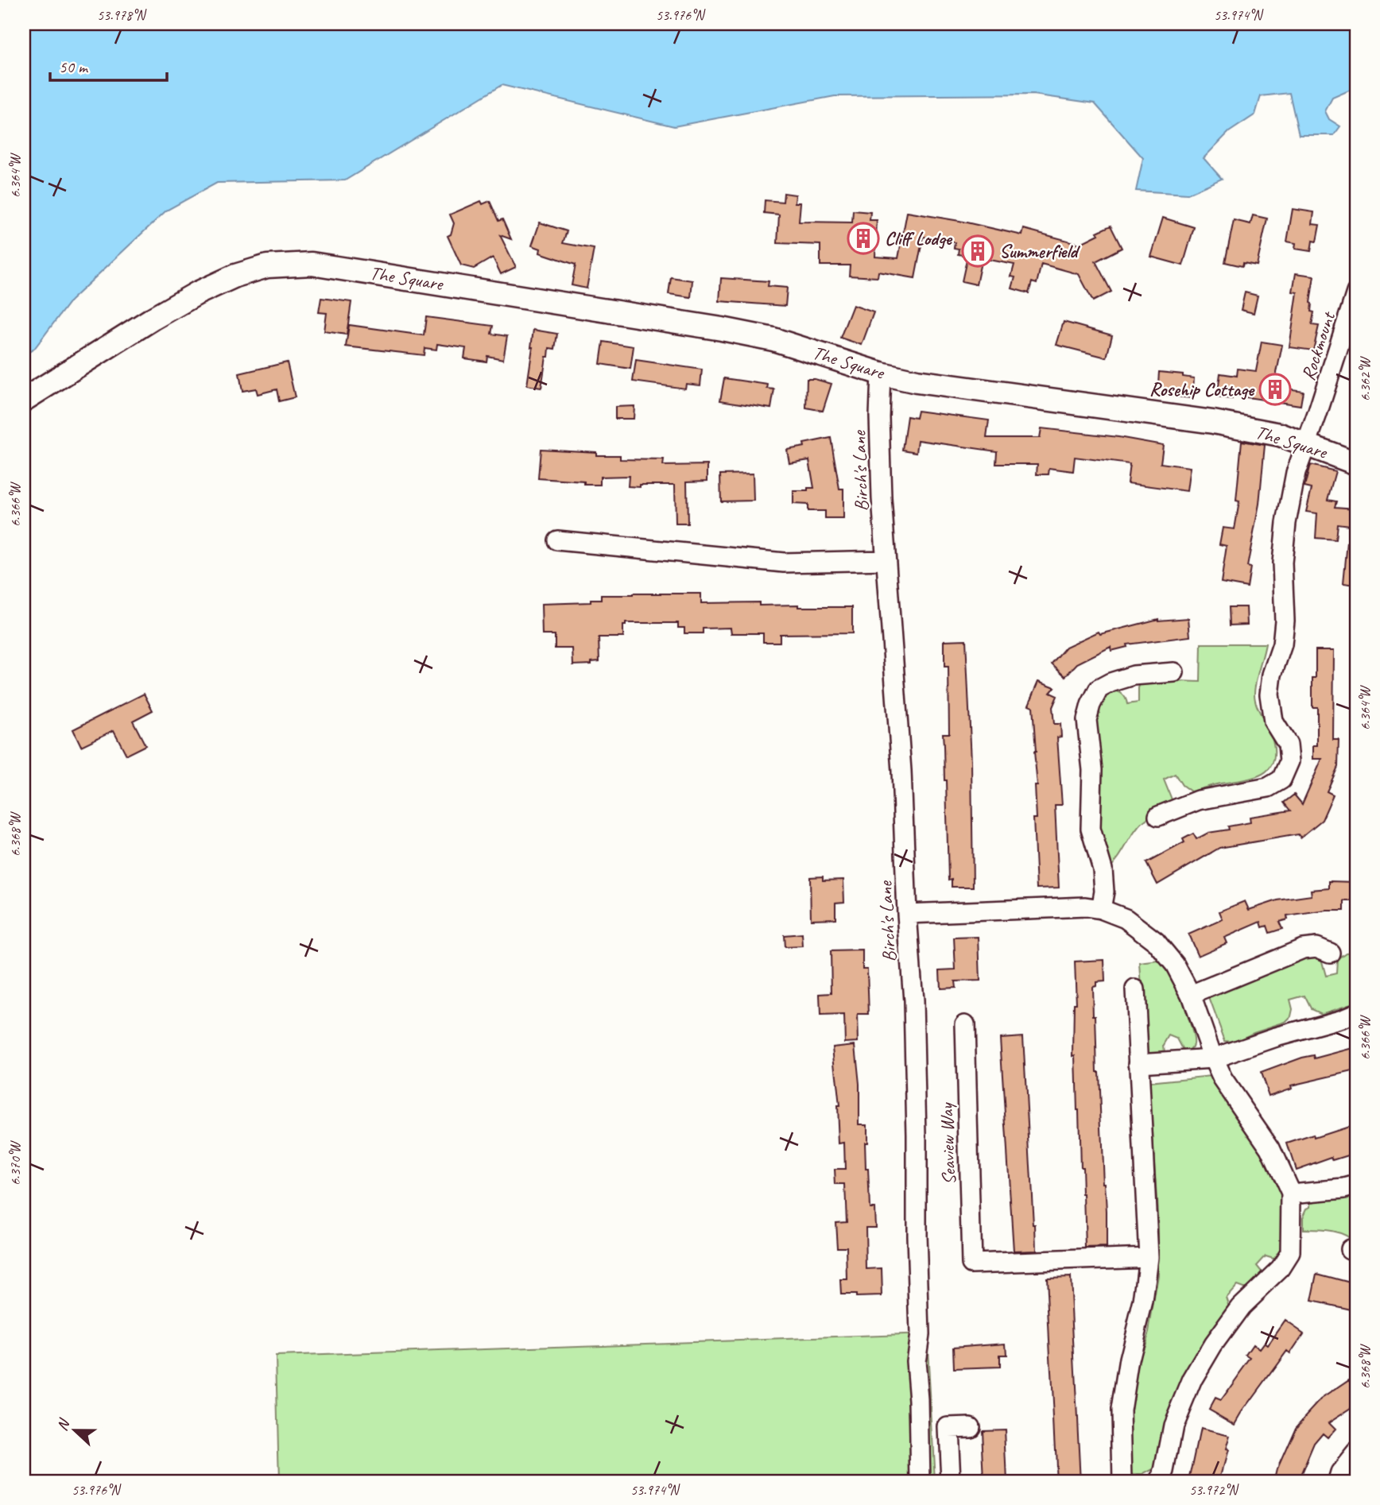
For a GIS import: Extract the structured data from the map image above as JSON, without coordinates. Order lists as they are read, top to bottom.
{
  "streets": {
    "main road": ["The Square"],
    "street": ["Rockmount", "Birch's Lane", "Seaview Way"]
  },
  "crossings": [
    ["The Square", "Rockmount"],
    ["The Square", "Birch's Lane"]
  ],
  "places": {
    "building": ["Cliff Lodge", "Summerfield", "Rosehip Cottage"]
  },
  "scale_bar": "50 m",
  "north": "left",
  "coordinates": [
    "53.978°N",
    "53.976°N",
    "53.974°N",
    "6.364°W",
    "6.362°W",
    "6.366°W",
    "6.368°W",
    "6.370°W",
    "53.972°N"
  ]
}
